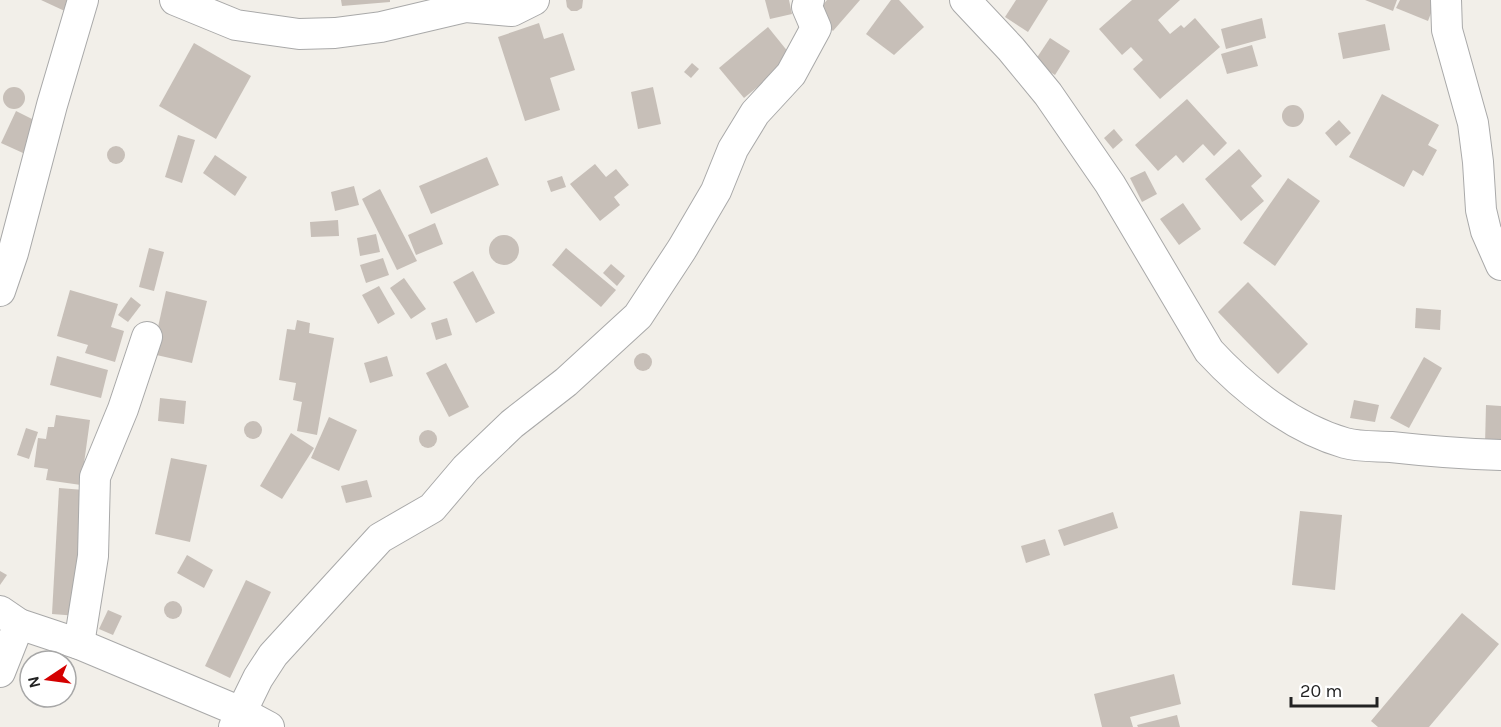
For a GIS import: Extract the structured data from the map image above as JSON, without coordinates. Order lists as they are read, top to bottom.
{
  "scale_bar": "20 m",
  "north": "left"
}
